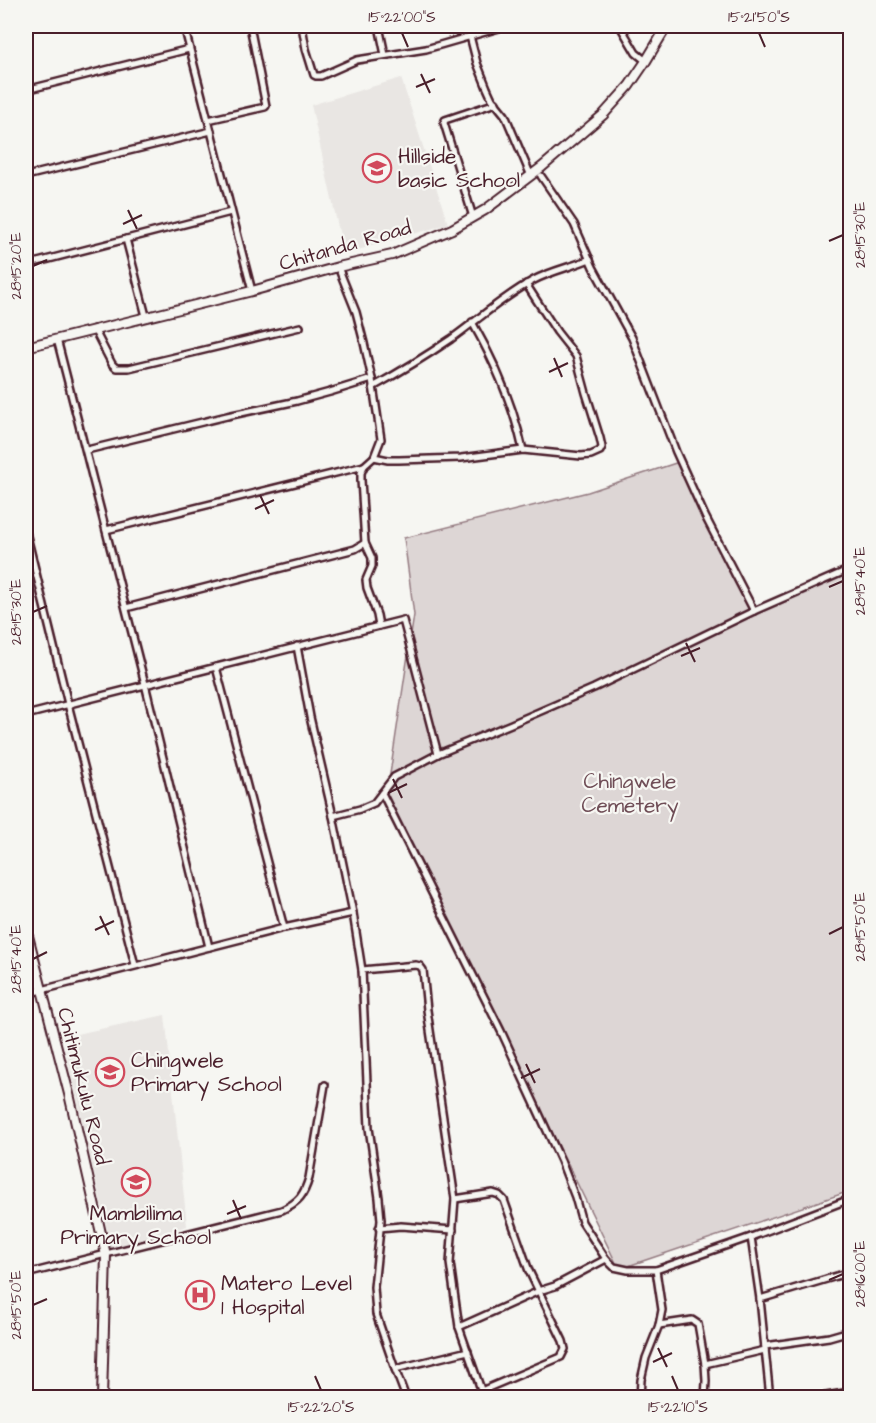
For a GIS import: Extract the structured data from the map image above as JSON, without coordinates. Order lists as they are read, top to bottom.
{
  "streets": {
    "street": ["Chitanda Road", "Chitimukulu Road"]
  },
  "parks": ["Chingwele Cemetery"],
  "places": {
    "school or university": ["Hillside basic School", "Chingwele Primary School", "Mambilima Primary School"],
    "hospital": ["Matero Level 1 Hospital"]
  },
  "coordinates": [
    "15°22'00\"S",
    "15°21'50\"S",
    "28°15'30\"E",
    "28°15'20\"E",
    "28°15'40\"E",
    "28°15'50\"E",
    "28°16'00\"E",
    "15°22'20\"S",
    "15°22'10\"S"
  ]
}
